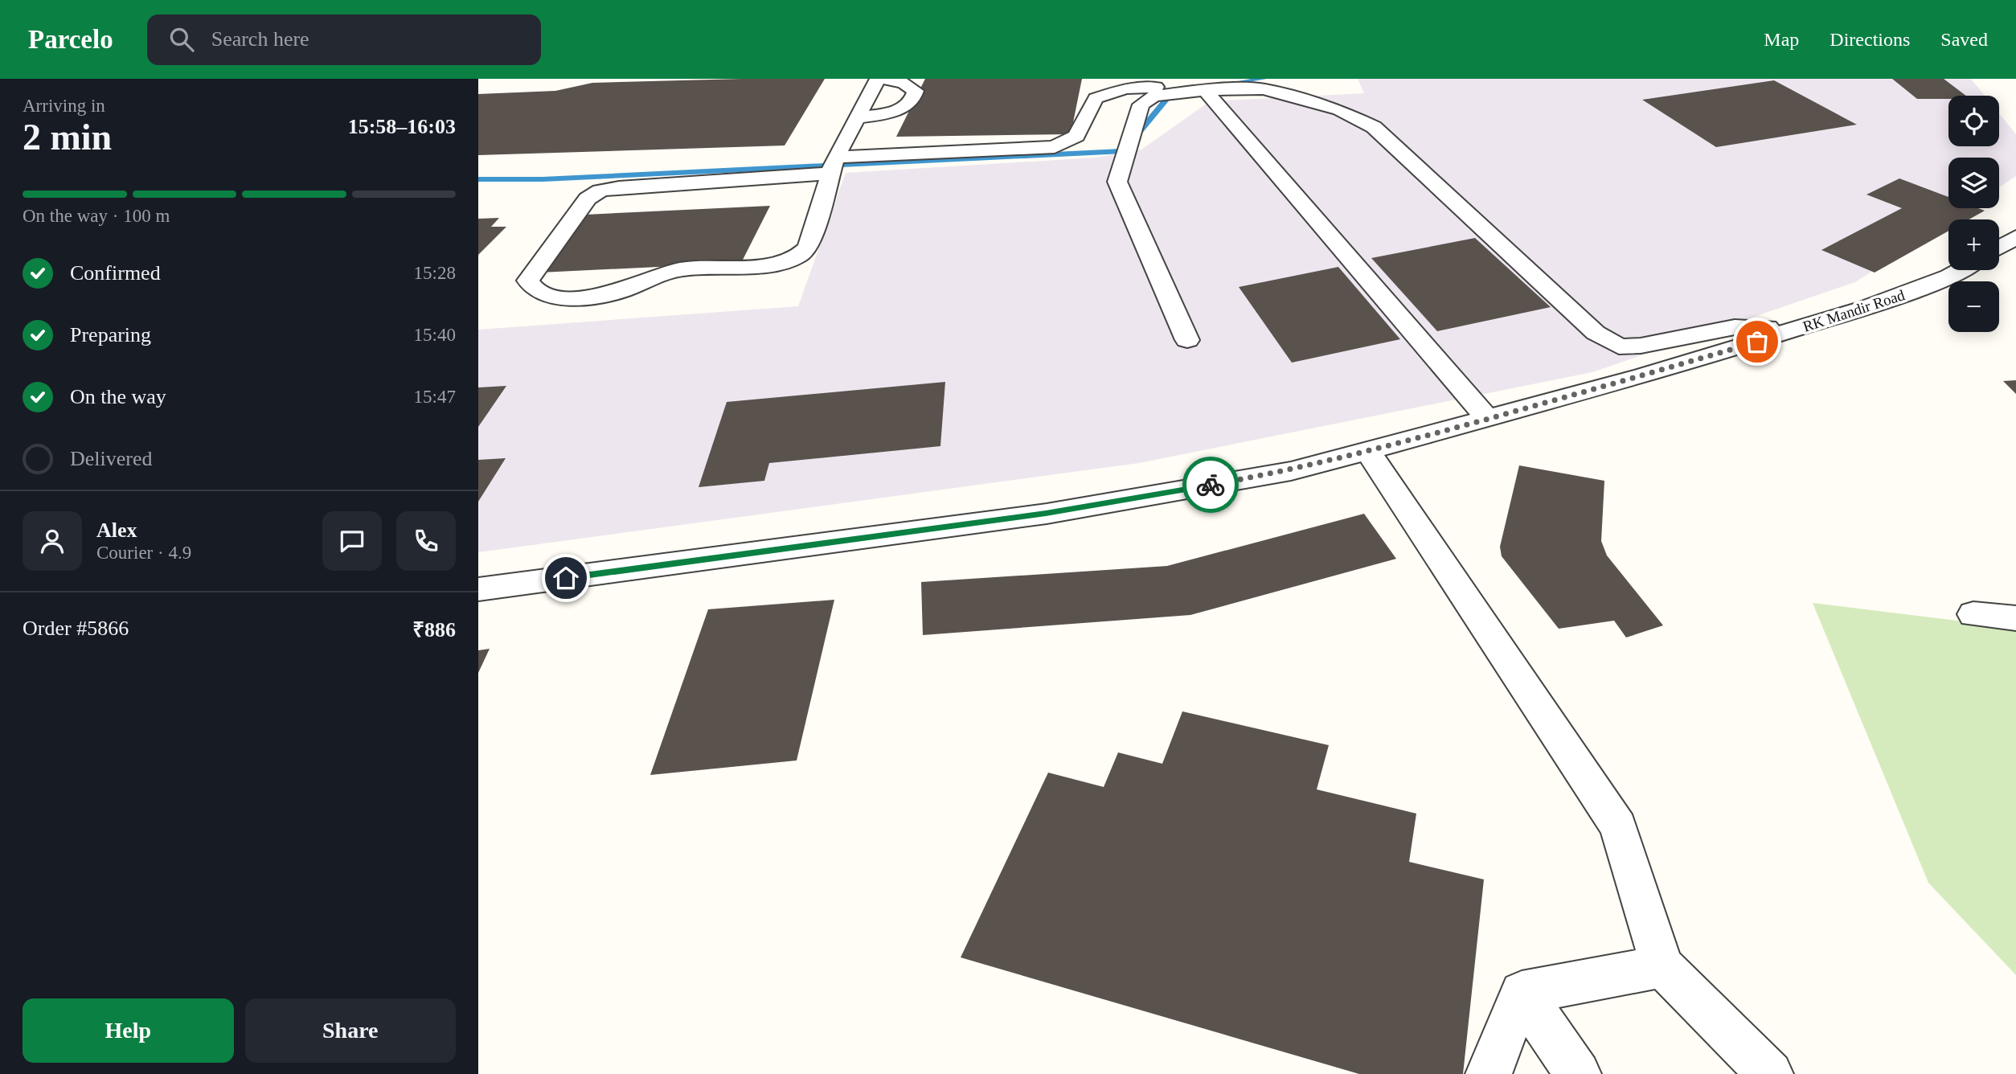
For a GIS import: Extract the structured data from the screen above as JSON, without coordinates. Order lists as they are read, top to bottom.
{
  "streets": {
    "street": ["RK Mandir Road"]
  },
  "page": {
    "header": "Parcelo",
    "search": "Search here",
    "nav": ["Map", "Directions", "Saved"],
    "heading": ["2 min", "Arriving in", "15:58–16:03"],
    "panel": [
      "Alex",
      "Courier · 4.9",
      "Order #5866",
      "₹886"
    ],
    "map_buttons": ["+", "−"],
    "bar": "On the way · 100 m",
    "list": [
      ["Confirmed", "15:28"],
      ["Preparing", "15:40"],
      ["On the way", "15:47"],
      "Delivered"
    ],
    "buttons": ["Help", "Share"]
  }
}
